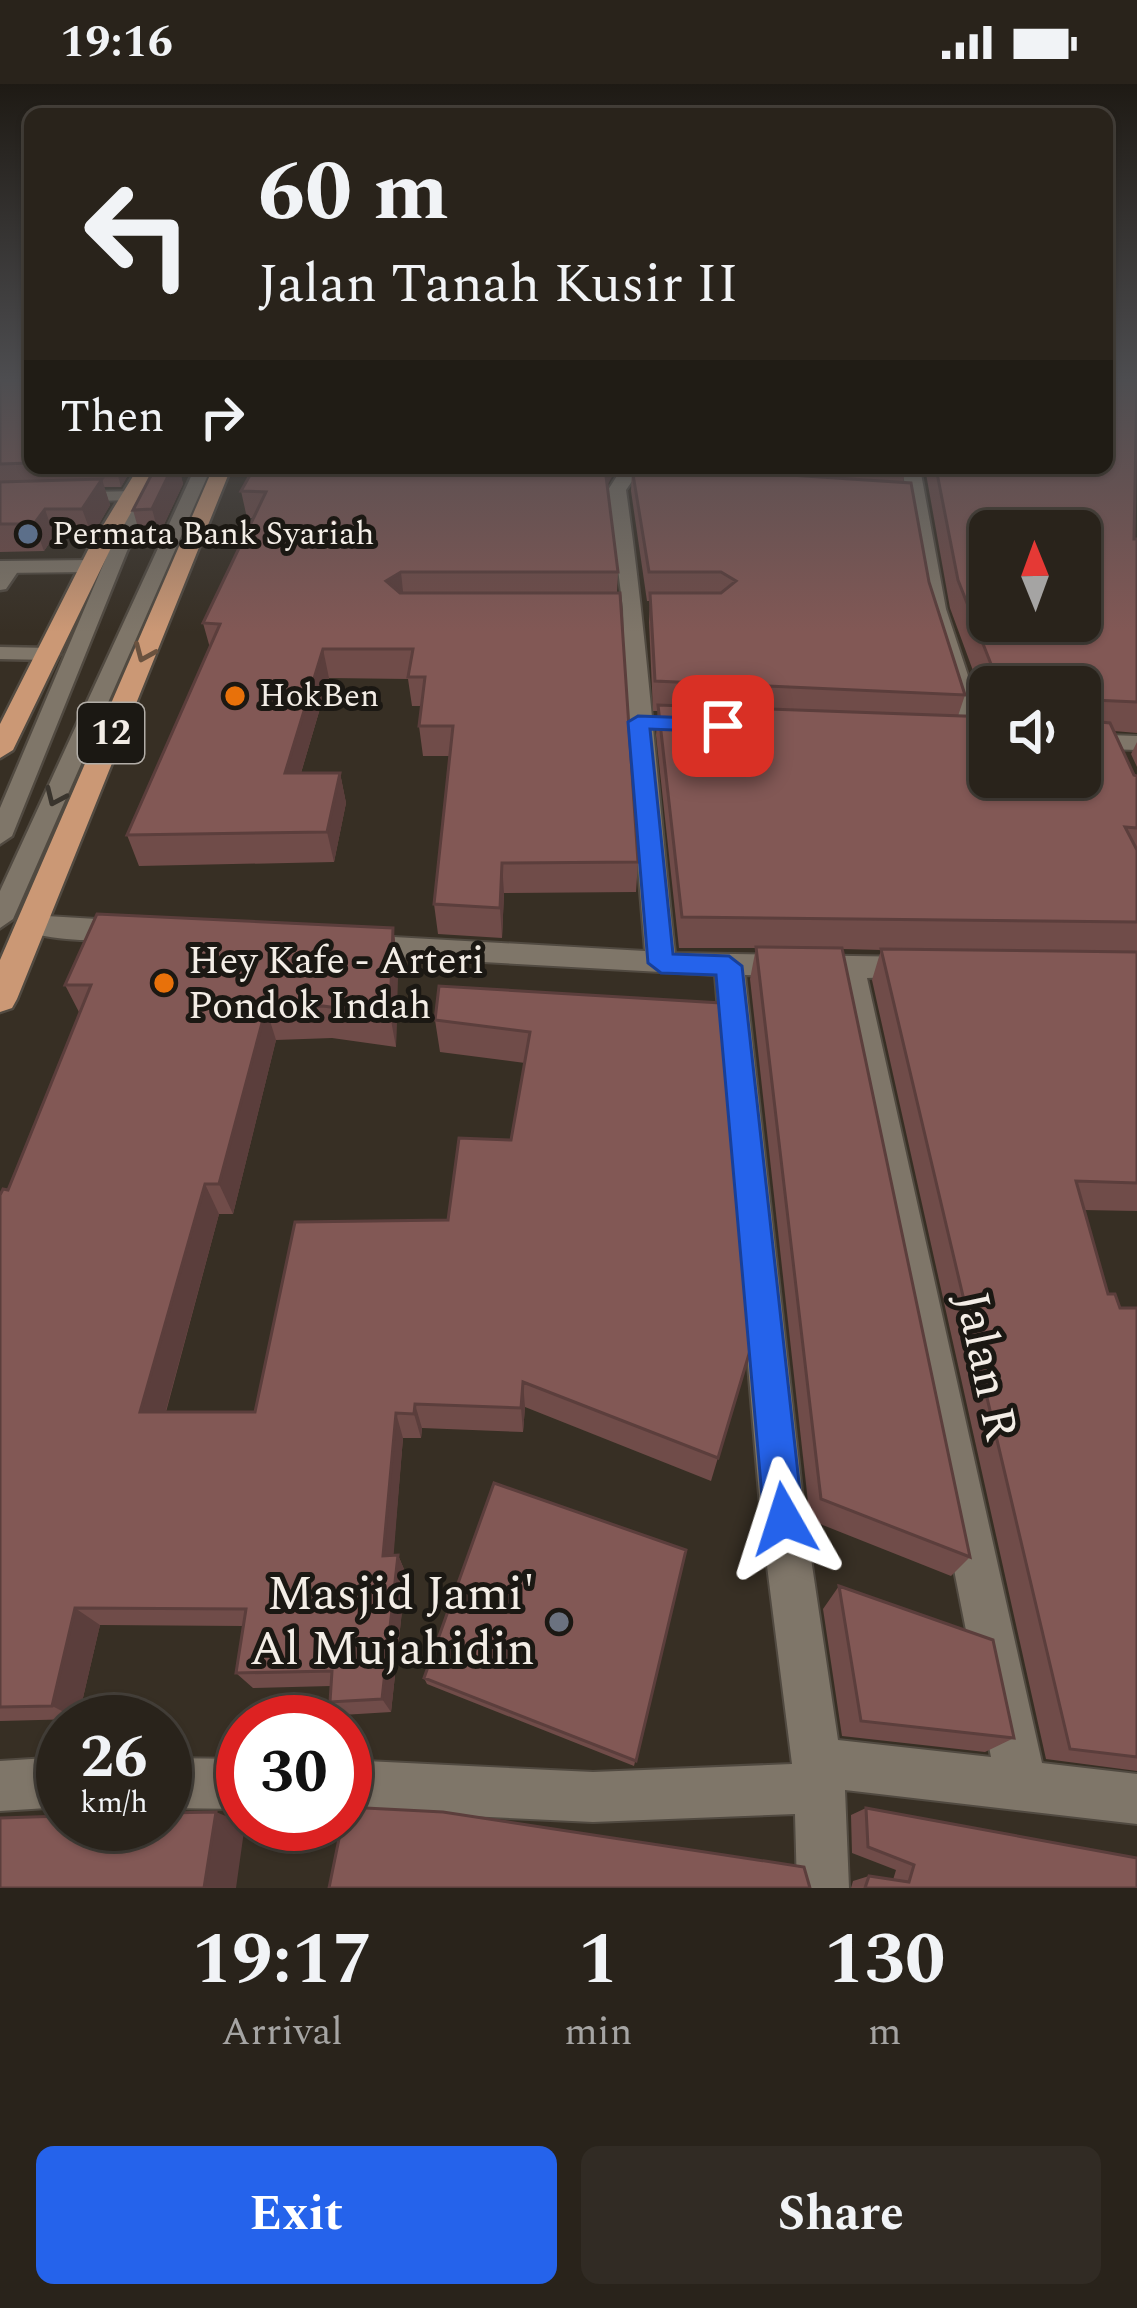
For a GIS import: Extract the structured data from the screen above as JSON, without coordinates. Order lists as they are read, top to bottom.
{
  "streets": {
    "highway": ["12"],
    "street": ["Jalan R"]
  },
  "places": [
    "Permata Bank Syariah",
    "HokBen",
    "Hey Kafe - Arteri Pondok Indah",
    "Masjid Jami' Al Mujahidin"
  ],
  "north": "top",
  "page": {
    "status": "19:16",
    "turn": ["60 m", "Jalan Tanah Kusir II"],
    "then": "Then",
    "speed": "26 km/h",
    "limit": "30",
    "eta": [
      "19:17",
      "Arrival",
      "1",
      "min",
      "130",
      "m"
    ],
    "buttons": ["Exit", "Share"]
  }
}
